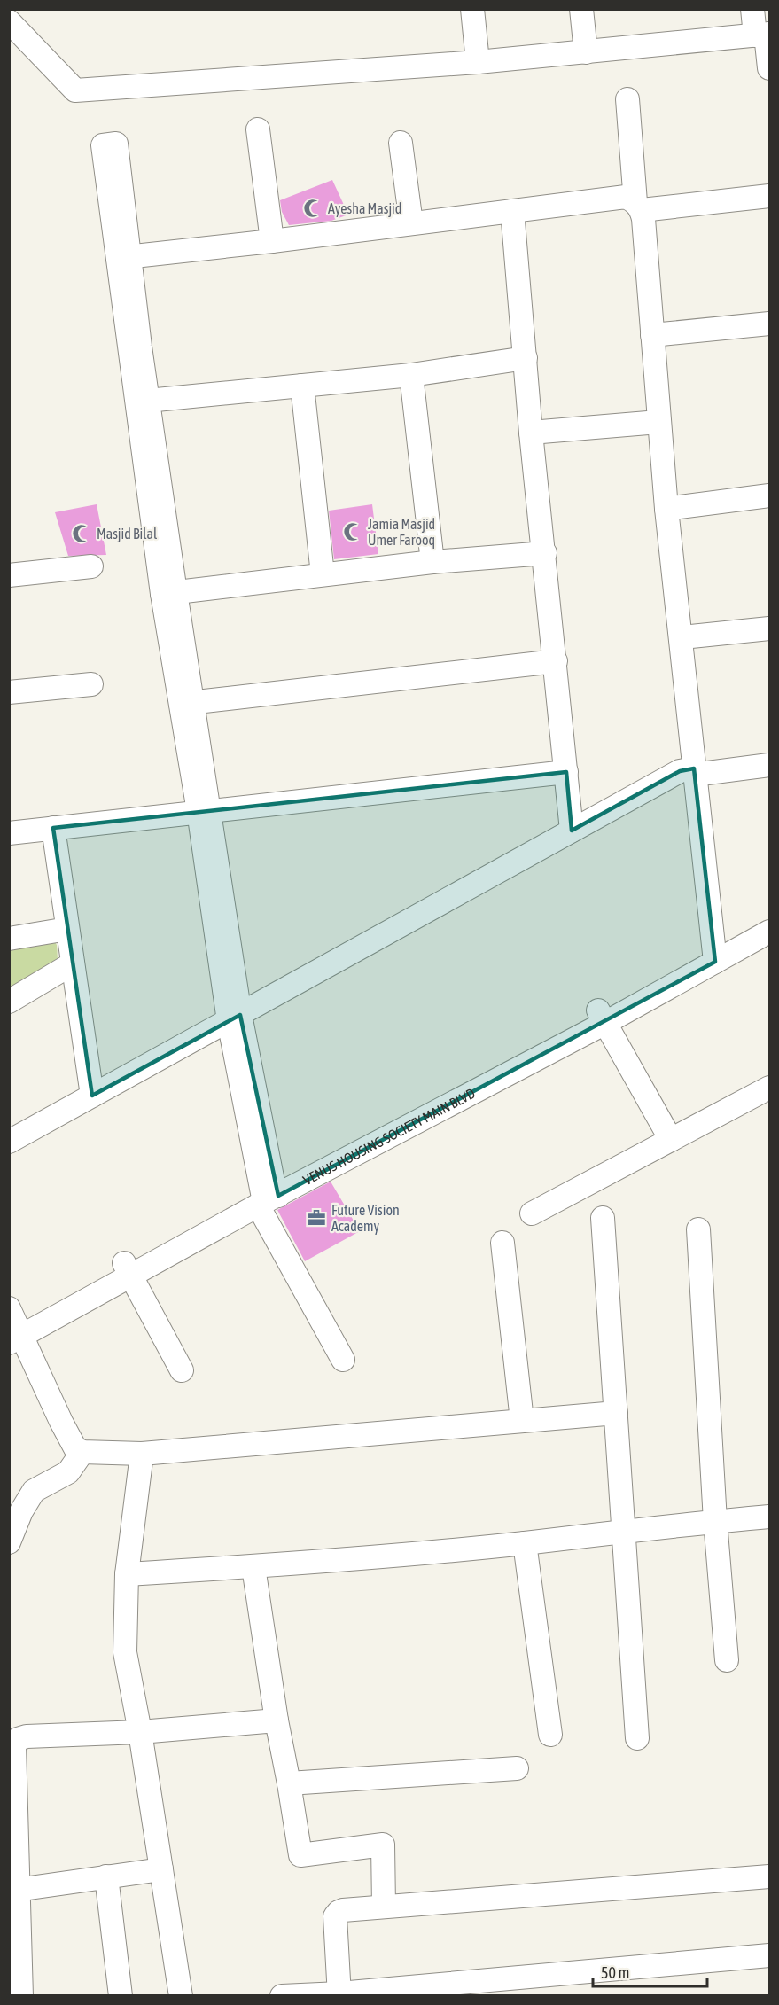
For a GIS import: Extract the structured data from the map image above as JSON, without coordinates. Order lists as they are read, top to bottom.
{
  "streets": {
    "street": ["VENUS HOUSING SOCIETY MAIN BLVD"]
  },
  "places": {
    "mosque": ["Ayesha Masjid", "Jamia Masjid Umer Farooq", "Masjid Bilal"],
    "office": ["Future Vision Academy"]
  },
  "scale_bar": "50 m"
}
